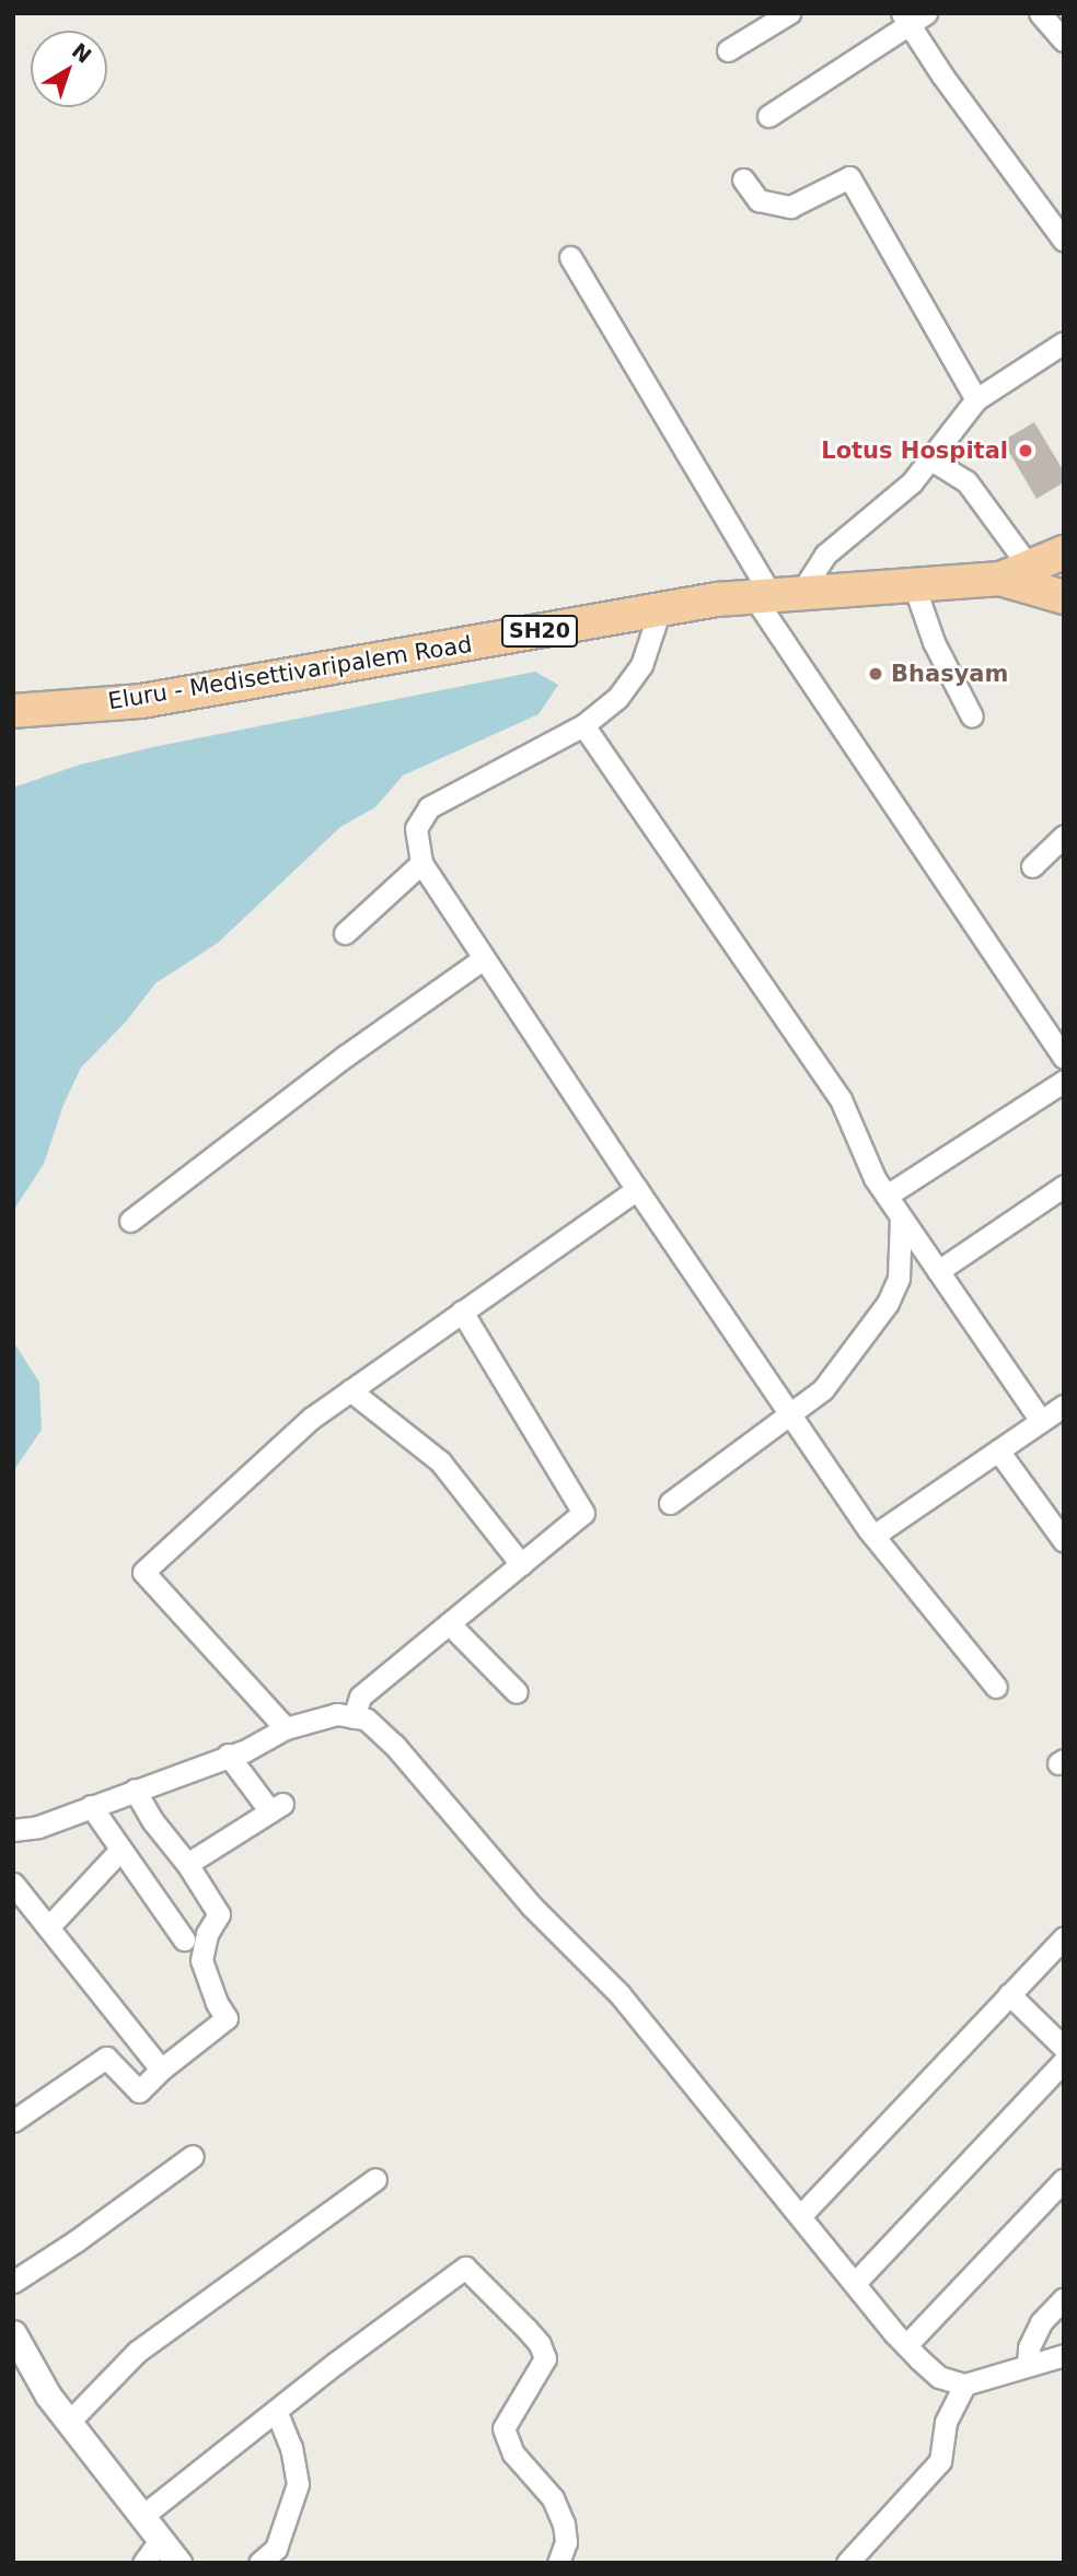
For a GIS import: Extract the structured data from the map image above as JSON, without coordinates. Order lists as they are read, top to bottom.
{
  "streets": {
    "main road": ["SH20", "Eluru - Medisettivaripalem Road"]
  },
  "places": ["Lotus Hospital", "Bhasyam"],
  "north": "top right"
}
